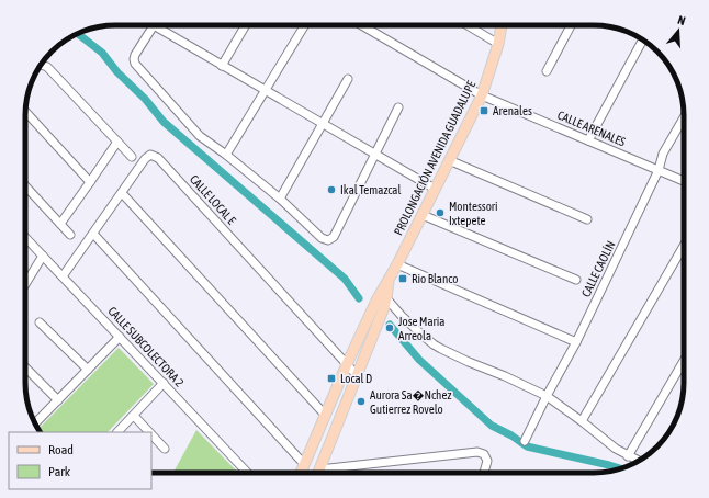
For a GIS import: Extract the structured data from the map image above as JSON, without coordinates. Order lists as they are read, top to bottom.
{
  "streets": {
    "main road": ["PROLONGACIÓN AVENIDA GUADALUPE"],
    "street": [
      "CALLE ARENALES",
      "CALLE LOCAL E",
      "CALLE CAOLÍN",
      "CALLE SUBCOLECTORA 2"
    ]
  },
  "crossings": [
    ["CALLE ARENALES", "PROLONGACIÓN AVENIDA GUADALUPE"],
    ["CALLE ARENALES", "CALLE CAOLÍN"],
    ["PROLONGACIÓN AVENIDA GUADALUPE", "CALLE LOCAL E"],
    ["CALLE LOCAL E", "CALLE SUBCOLECTORA 2"]
  ],
  "places": {
    "transit": ["Arenales", "Rio Blanco", "Local D"],
    "other": [
      "Ikal Temazcal",
      "Montessori Ixtepete",
      "Jose Maria Arreola",
      "Aurora Sa�Nchez Gutierrez Rovelo"
    ]
  },
  "legend": ["Road", "Park"],
  "north": "top"
}
